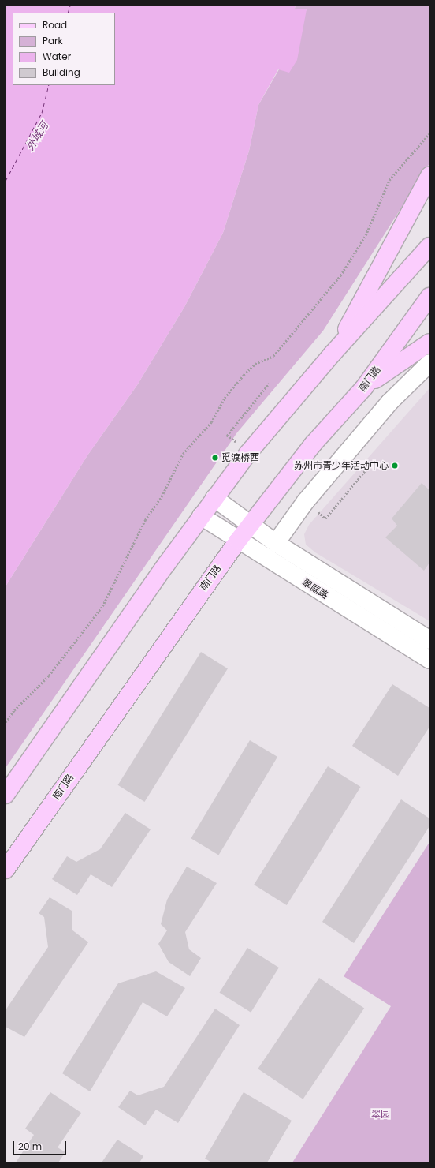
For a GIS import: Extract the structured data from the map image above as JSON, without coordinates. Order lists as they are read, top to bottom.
{
  "streets": {
    "main road": ["南门路"],
    "street": ["翠庭路"]
  },
  "crossings": [
    ["南门路", "翠庭路"]
  ],
  "water": ["外城河"],
  "parks": ["翠园"],
  "places": ["觅渡桥西", "苏州市青少年活动中心"],
  "legend": [
    "Road",
    "Park",
    "Water",
    "Building"
  ],
  "scale_bar": "20 m"
}
